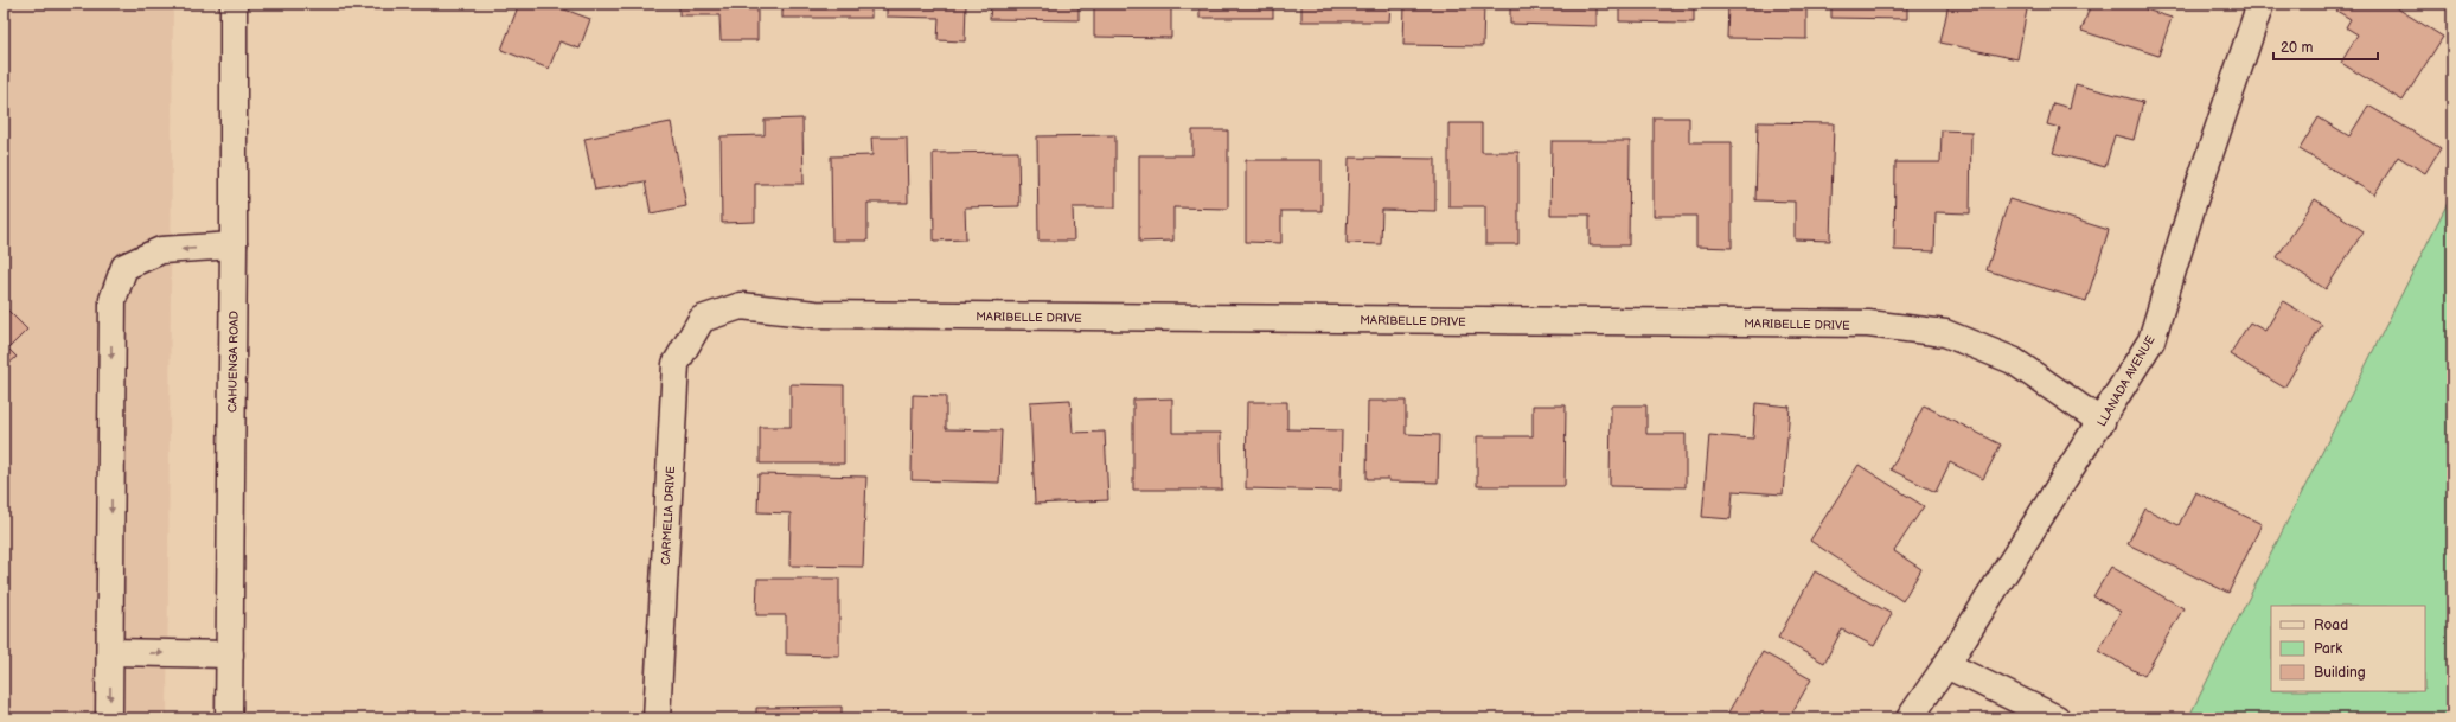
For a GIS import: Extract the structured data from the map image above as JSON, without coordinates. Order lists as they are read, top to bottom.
{
  "streets": {
    "street": [
      "MARIBELLE DRIVE",
      "CAHUENGA ROAD",
      "LLANADA AVENUE",
      "CARMELIA DRIVE"
    ]
  },
  "crossings": [
    ["MARIBELLE DRIVE", "LLANADA AVENUE"],
    ["MARIBELLE DRIVE", "CARMELIA DRIVE"]
  ],
  "legend": ["Road", "Park", "Building"],
  "scale_bar": "20 m"
}
